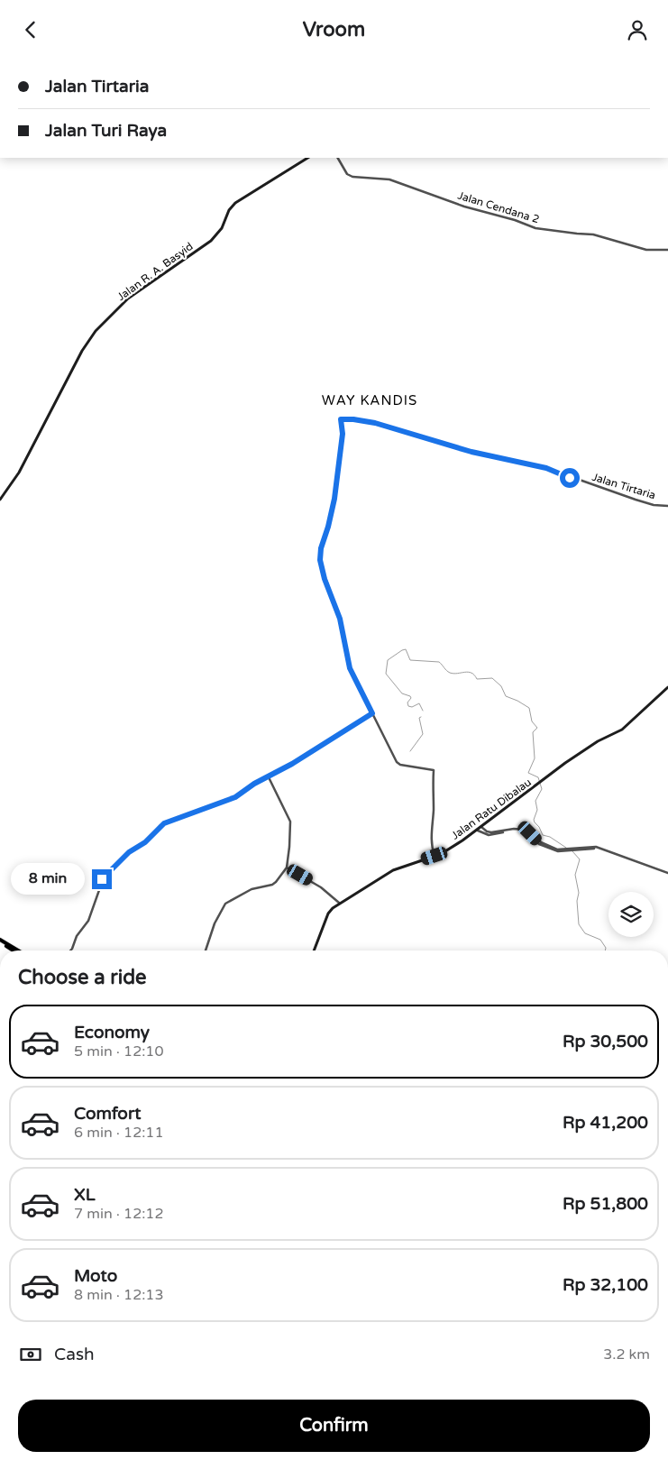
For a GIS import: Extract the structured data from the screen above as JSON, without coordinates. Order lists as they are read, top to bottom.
{
  "streets": {
    "main road": ["Jalan R. A. Basyid", "Jalan Ratu Dibalau"],
    "street": ["Jalan Cendana 2", "Jalan Tirtaria"]
  },
  "districts": ["WAY KANDIS"],
  "page": {
    "header": "Vroom",
    "banner": ["Jalan Tirtaria", "Jalan Turi Raya"],
    "bubble": "8 min",
    "heading": "Choose a ride",
    "list": [
      {
        "name": "Economy",
        "note": "5 min · 12:10",
        "value": "Rp 30,500"
      },
      {
        "name": "Comfort",
        "note": "6 min · 12:11",
        "value": "Rp 41,200"
      },
      {
        "name": "XL",
        "note": "7 min · 12:12",
        "value": "Rp 51,800"
      },
      {
        "name": "Moto",
        "note": "8 min · 12:13",
        "value": "Rp 32,100"
      }
    ],
    "pay": ["Cash", "3.2 km"],
    "buttons": "Confirm"
  }
}
